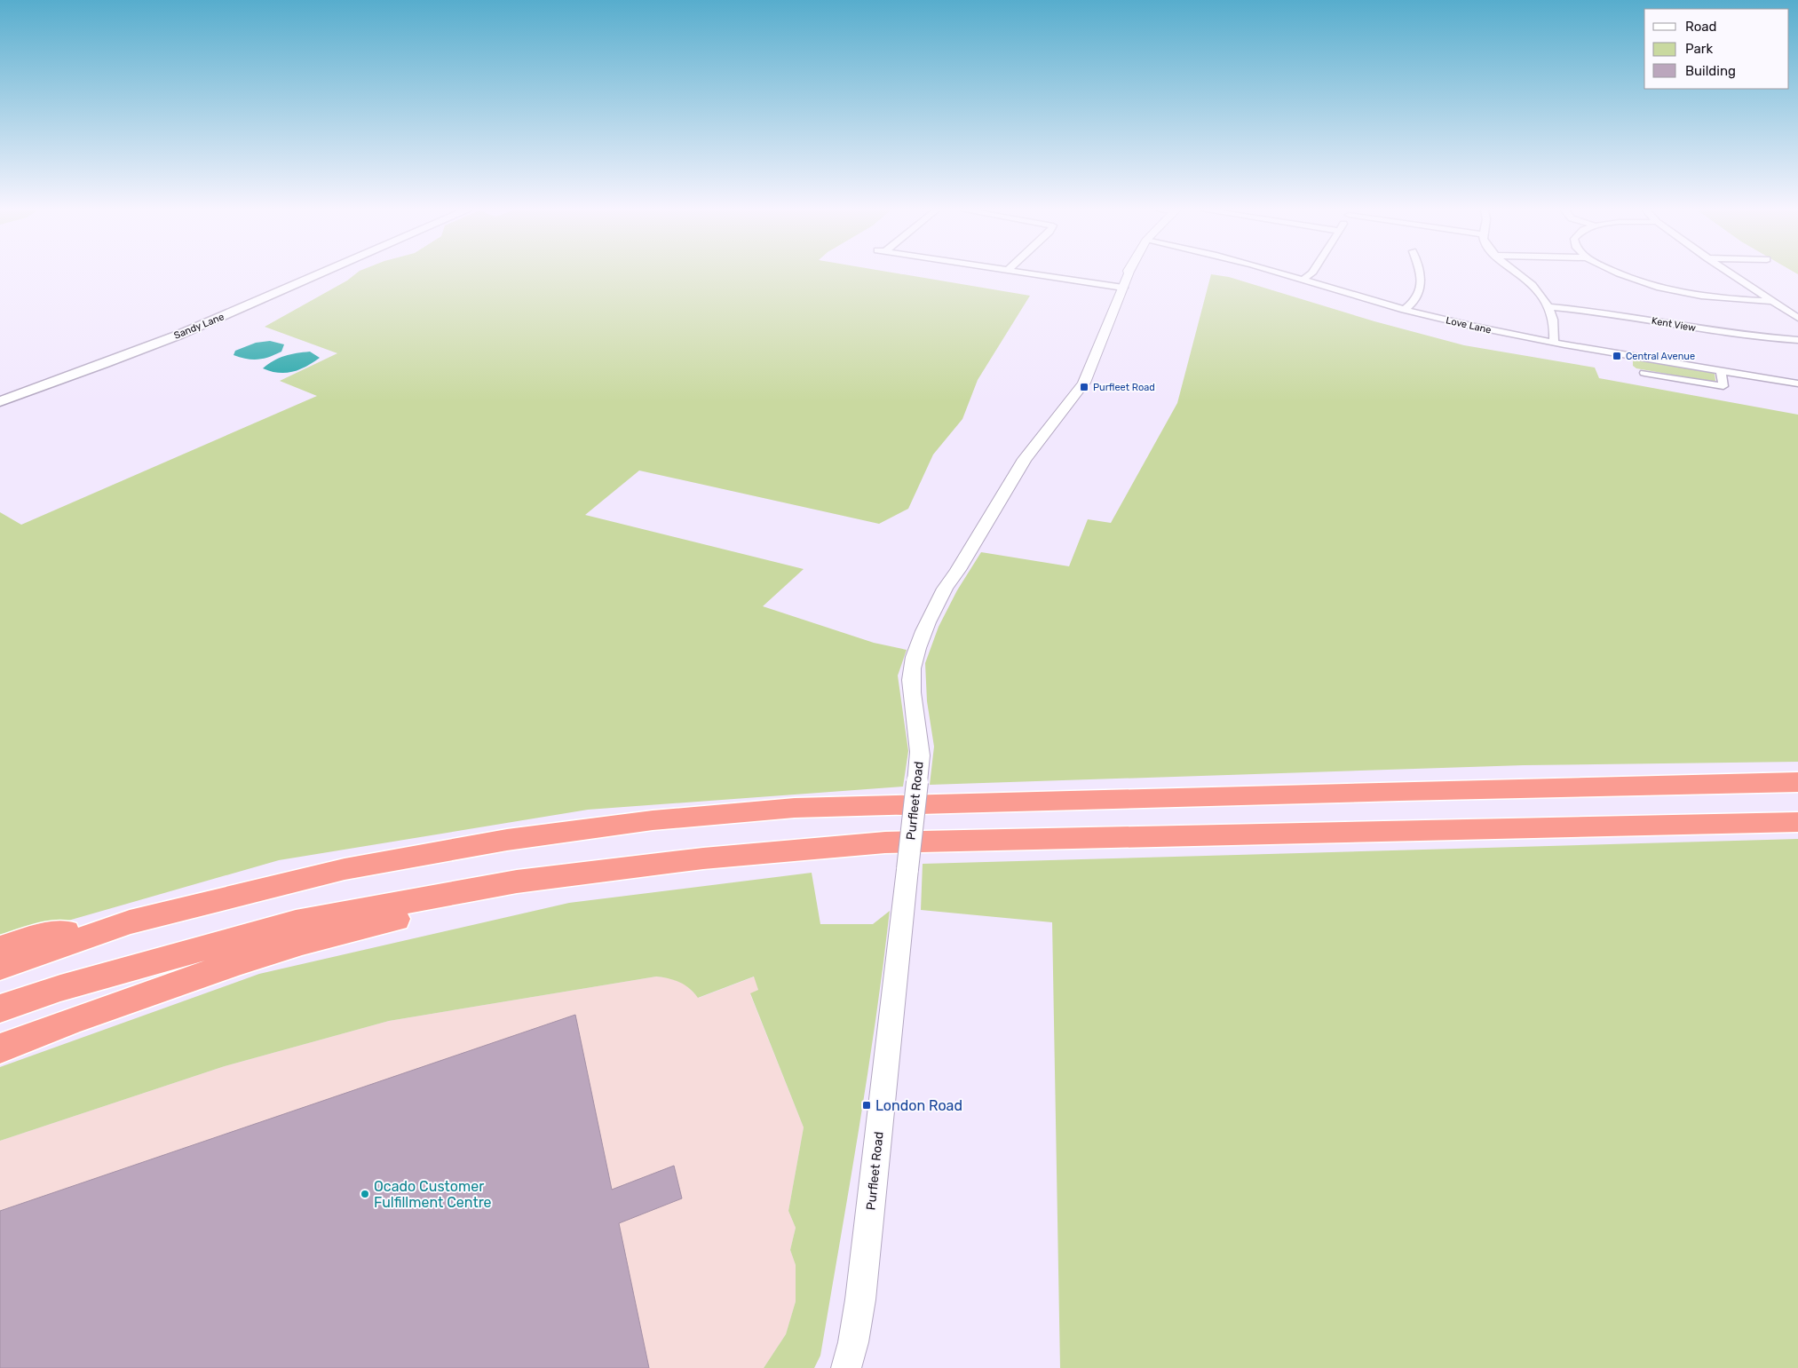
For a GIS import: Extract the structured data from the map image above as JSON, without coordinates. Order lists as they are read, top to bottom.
{
  "streets": {
    "main road": ["Sandy Lane"],
    "street": ["Kent View", "Love Lane", "Purfleet Road"]
  },
  "places": {
    "transit": ["Central Avenue", "Purfleet Road", "London Road"],
    "other": ["Ocado Customer Fulfillment Centre"]
  },
  "legend": ["Road", "Park", "Building"]
}
